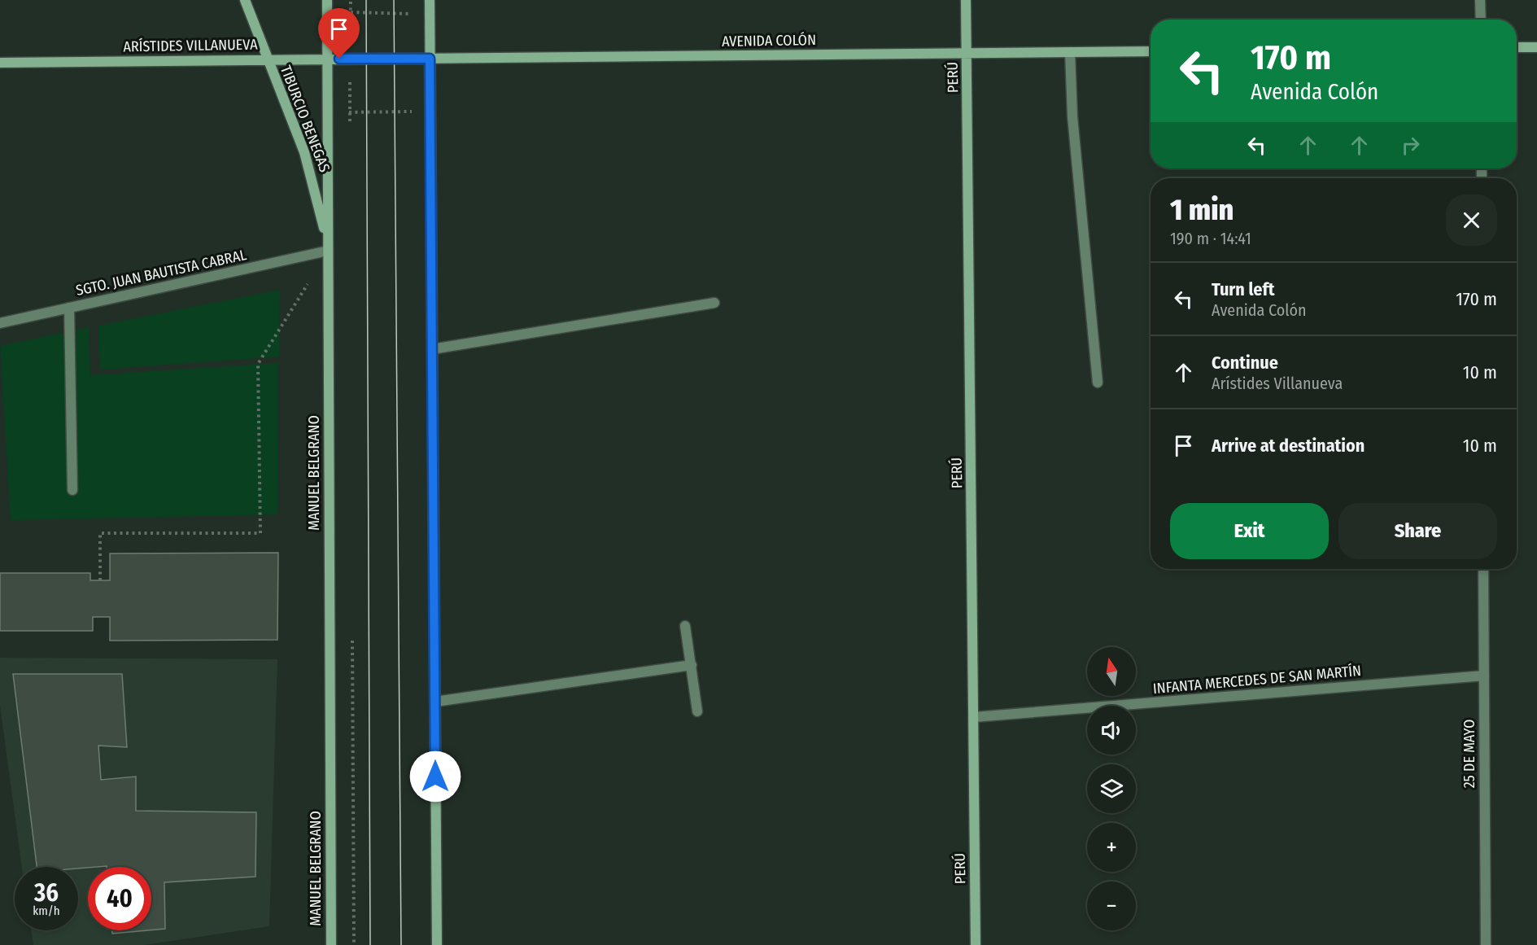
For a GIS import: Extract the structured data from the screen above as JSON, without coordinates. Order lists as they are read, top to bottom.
{
  "streets": {
    "main road": [
      "AVENIDA COLÓN",
      "ARÍSTIDES VILLANUEVA",
      "PERÚ",
      "TIBURCIO BENEGAS",
      "MANUEL BELGRANO"
    ],
    "street": ["SGTO. JUAN BAUTISTA CABRAL", "INFANTA MERCEDES DE SAN MARTÍN", "25 DE MAYO"]
  },
  "crossings": [
    ["AVENIDA COLÓN", "ARÍSTIDES VILLANUEVA"],
    ["AVENIDA COLÓN", "PERÚ"],
    ["ARÍSTIDES VILLANUEVA", "TIBURCIO BENEGAS"],
    ["ARÍSTIDES VILLANUEVA", "MANUEL BELGRANO"],
    ["PERÚ", "INFANTA MERCEDES DE SAN MARTÍN"],
    ["TIBURCIO BENEGAS", "SGTO. JUAN BAUTISTA CABRAL"],
    ["TIBURCIO BENEGAS", "MANUEL BELGRANO"],
    ["SGTO. JUAN BAUTISTA CABRAL", "MANUEL BELGRANO"],
    ["INFANTA MERCEDES DE SAN MARTÍN", "25 DE MAYO"]
  ],
  "north": "top",
  "page": {
    "turn": ["170 m", "Avenida Colón"],
    "heading": ["1 min", "190 m · 14:41"],
    "list": [
      {
        "name": "Turn left",
        "note": "Avenida Colón",
        "value": "170 m"
      },
      {
        "name": "Continue",
        "note": "Arístides Villanueva",
        "value": "10 m"
      },
      {
        "name": "Arrive at destination",
        "value": "10 m"
      }
    ],
    "buttons": ["Exit", "Share"],
    "map_buttons": ["+", "−"],
    "speed": "36 km/h",
    "limit": "40"
  }
}
